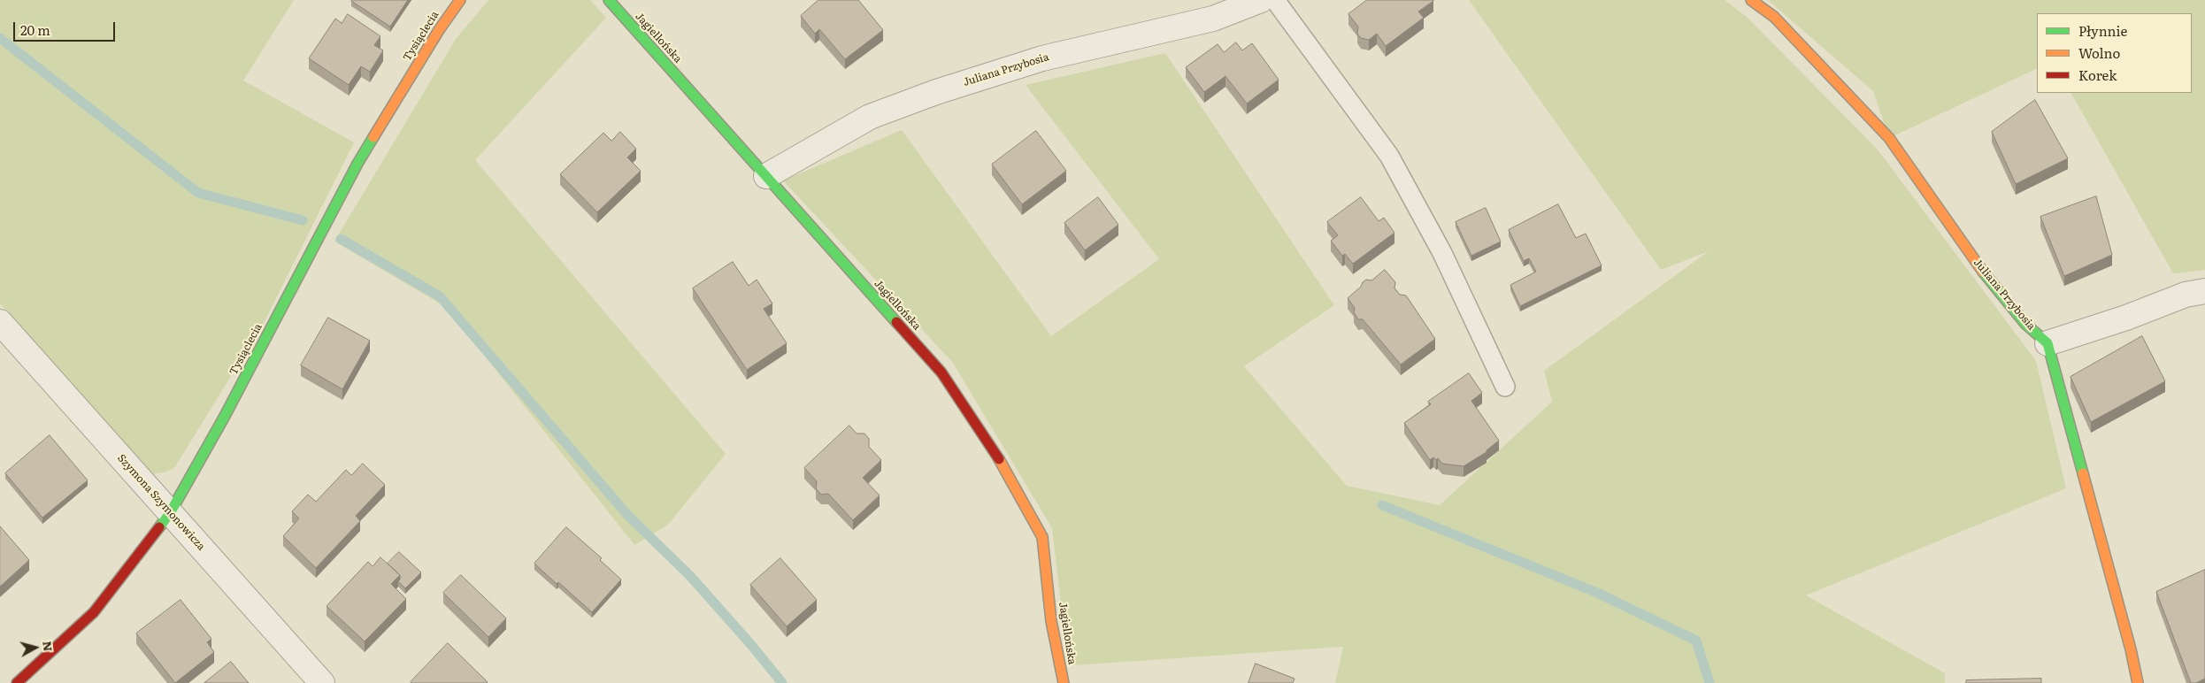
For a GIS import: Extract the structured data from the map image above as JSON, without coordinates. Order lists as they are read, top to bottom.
{
  "streets": {
    "street": [
      "Tysiąclecia",
      "Jagiellońska",
      "Juliana Przybosia",
      "Szymona Szymonowicza"
    ]
  },
  "crossings": [
    ["Tysiąclecia", "Szymona Szymonowicza"],
    ["Jagiellońska", "Juliana Przybosia"]
  ],
  "legend": ["Płynnie", "Wolno", "Korek"],
  "scale_bar": "20 m",
  "north": "right"
}
